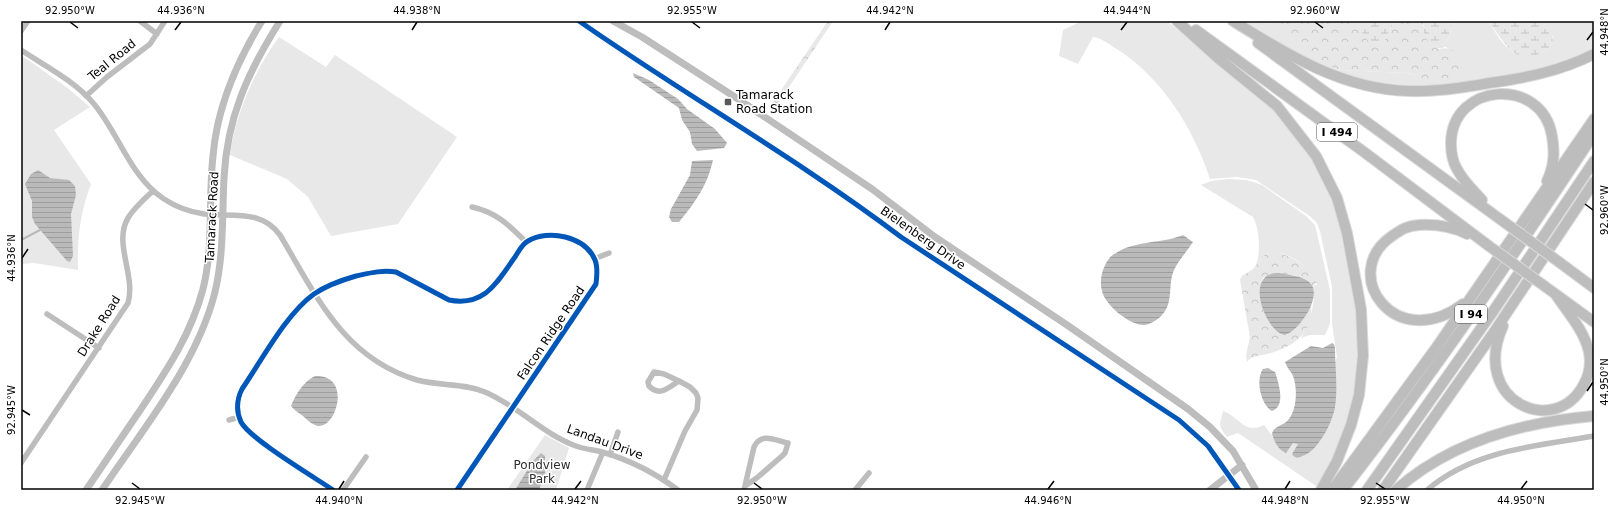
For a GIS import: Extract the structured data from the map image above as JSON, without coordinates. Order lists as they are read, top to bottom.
{
  "streets": {
    "highway": ["I 494", "I 94"],
    "street": [
      "Teal Road",
      "Tamarack Road",
      "Bielenberg Drive",
      "Drake Road",
      "Falcon Ridge Road",
      "Landau Drive"
    ]
  },
  "crossings": [
    ["Teal Road", "Landau Drive"],
    ["Tamarack Road", "Landau Drive"],
    ["Drake Road", "Landau Drive"],
    ["Falcon Ridge Road", "Landau Drive"]
  ],
  "parks": ["Pondview Park"],
  "places": {
    "transit": ["Tamarack Road Station"]
  },
  "coordinates": [
    "92.950°W",
    "44.936°N",
    "44.938°N",
    "92.955°W",
    "44.942°N",
    "44.944°N",
    "92.960°W",
    "44.948°N",
    "44.950°N",
    "92.945°W",
    "44.940°N",
    "44.946°N"
  ]
}
